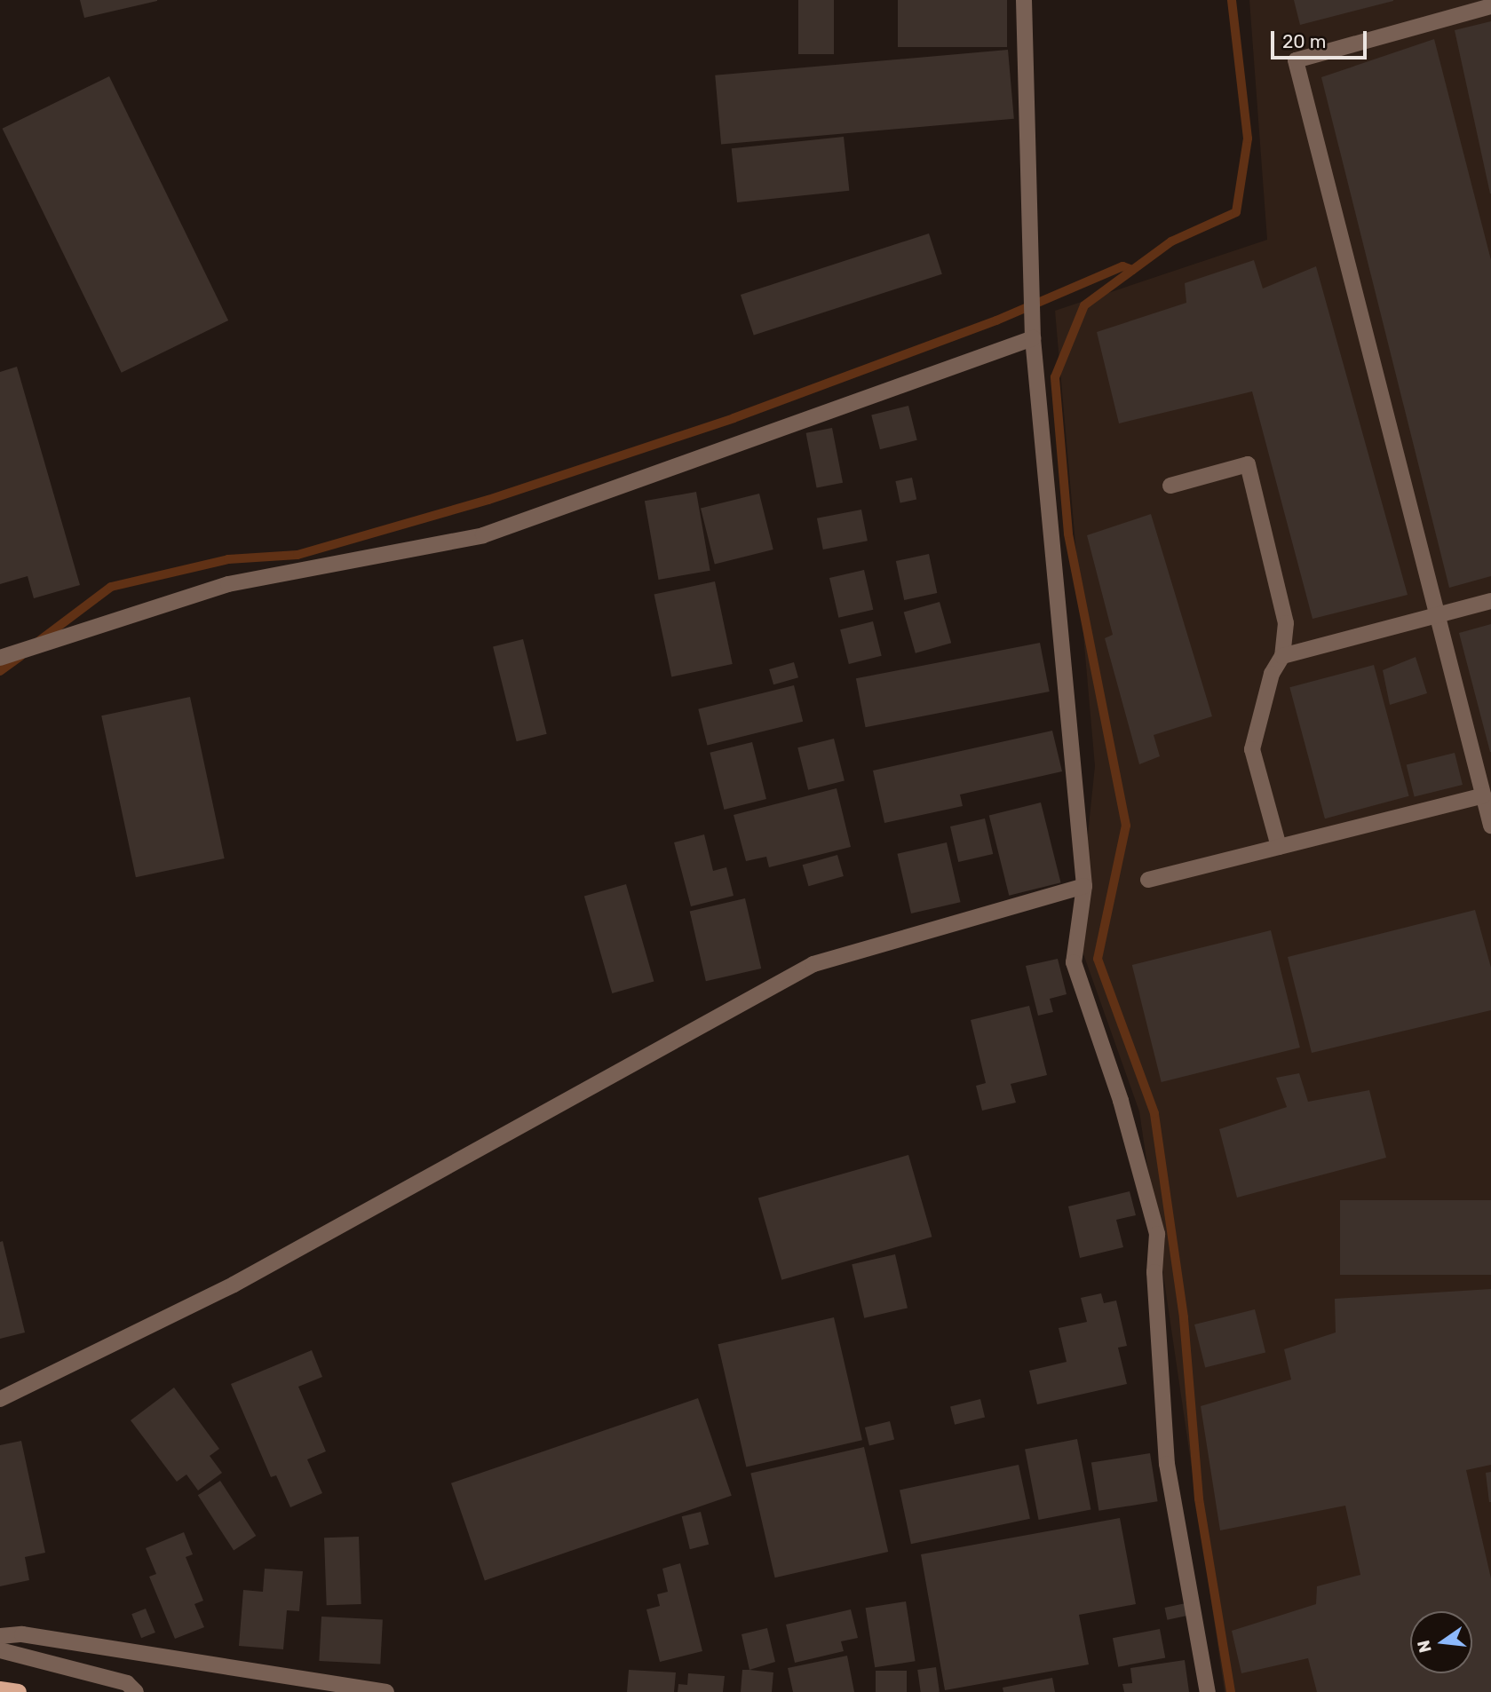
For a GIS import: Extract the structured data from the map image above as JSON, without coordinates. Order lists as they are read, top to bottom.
{
  "scale_bar": "20 m",
  "north": "left"
}
